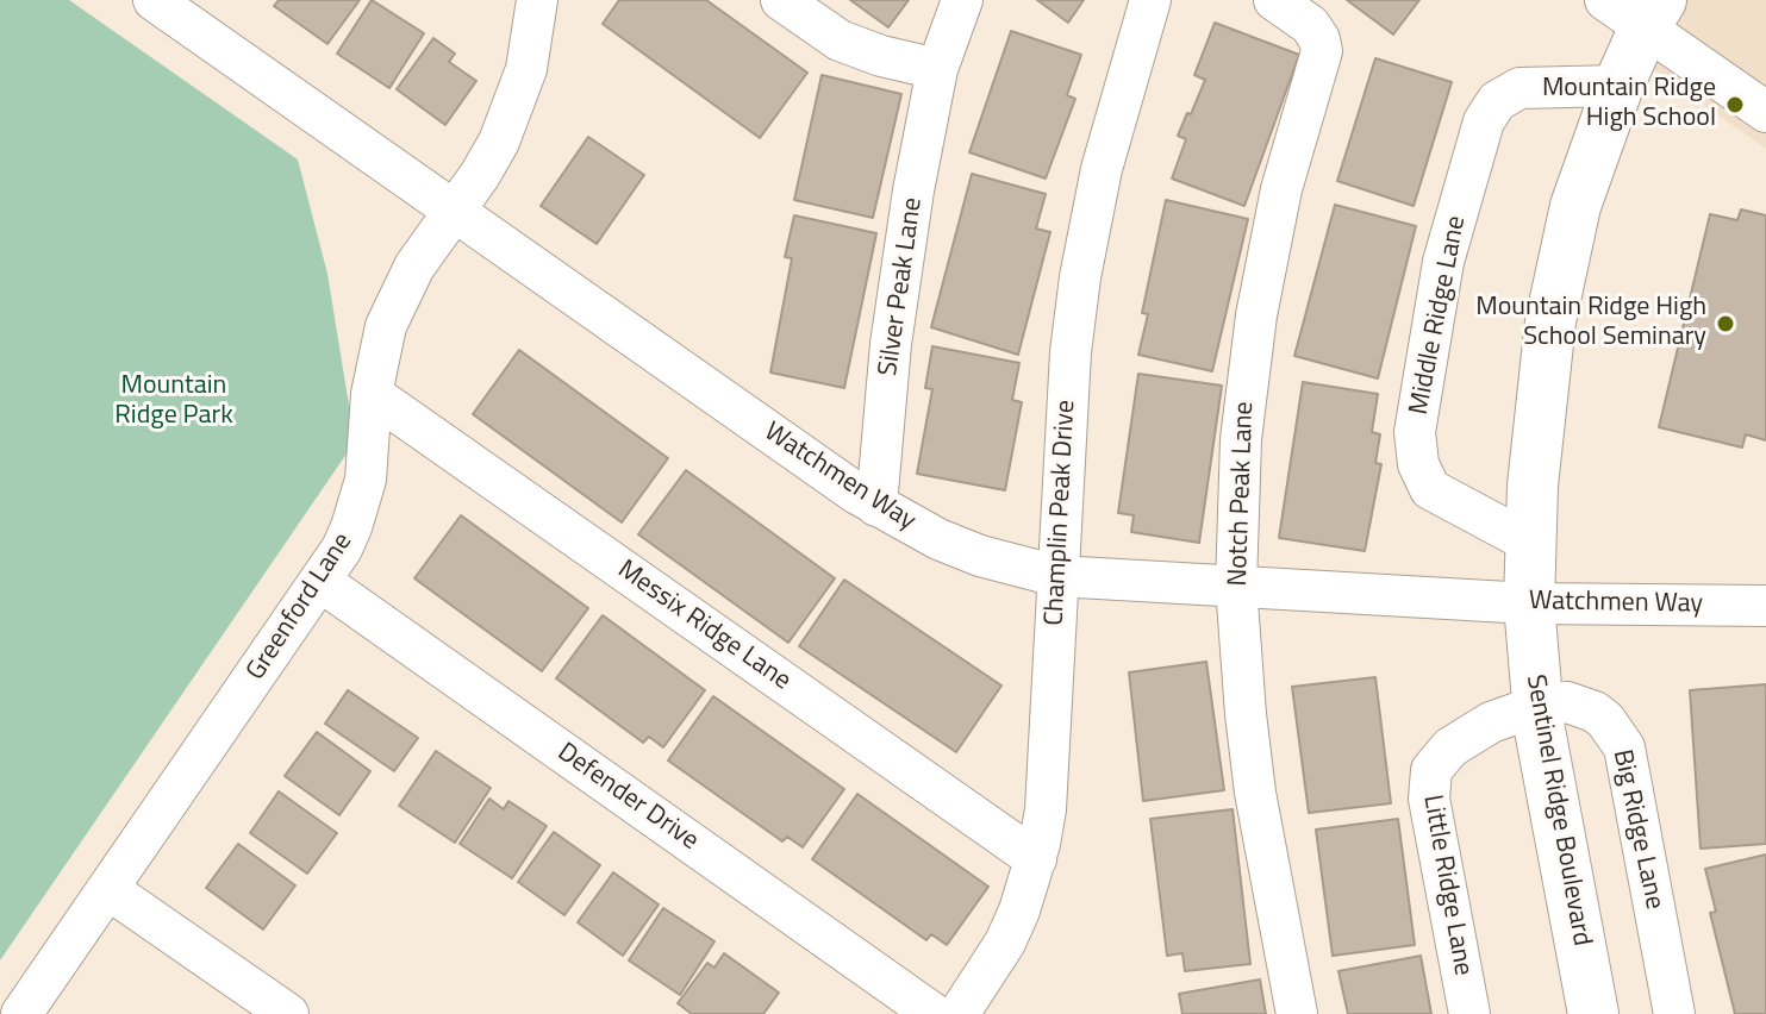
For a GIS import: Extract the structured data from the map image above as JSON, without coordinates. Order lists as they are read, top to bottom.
{
  "streets": {
    "main road": ["Sentinel Ridge Boulevard"],
    "street": [
      "Silver Peak Lane",
      "Middle Ridge Lane",
      "Watchmen Way",
      "Notch Peak Lane",
      "Champlin Peak Drive",
      "Greenford Lane",
      "Messix Ridge Lane",
      "Defender Drive",
      "Big Ridge Lane",
      "Little Ridge Lane"
    ]
  },
  "crossings": [
    ["Silver Peak Lane", "Watchmen Way"],
    ["Middle Ridge Lane", "Sentinel Ridge Boulevard"],
    ["Watchmen Way", "Notch Peak Lane"],
    ["Watchmen Way", "Champlin Peak Drive"],
    ["Watchmen Way", "Greenford Lane"],
    ["Watchmen Way", "Sentinel Ridge Boulevard"],
    ["Champlin Peak Drive", "Messix Ridge Lane"],
    ["Greenford Lane", "Messix Ridge Lane"],
    ["Greenford Lane", "Defender Drive"],
    ["Sentinel Ridge Boulevard", "Big Ridge Lane"],
    ["Sentinel Ridge Boulevard", "Little Ridge Lane"],
    ["Big Ridge Lane", "Little Ridge Lane"]
  ],
  "parks": ["Mountain Ridge Park"],
  "places": ["Mountain Ridge High School", "Mountain Ridge High School Seminary"]
}
